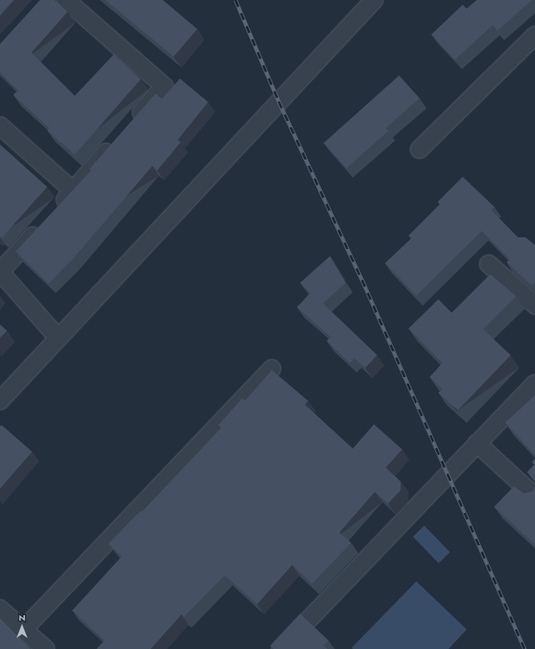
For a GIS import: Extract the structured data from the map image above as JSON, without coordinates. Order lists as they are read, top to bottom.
{
  "north": "top"
}
